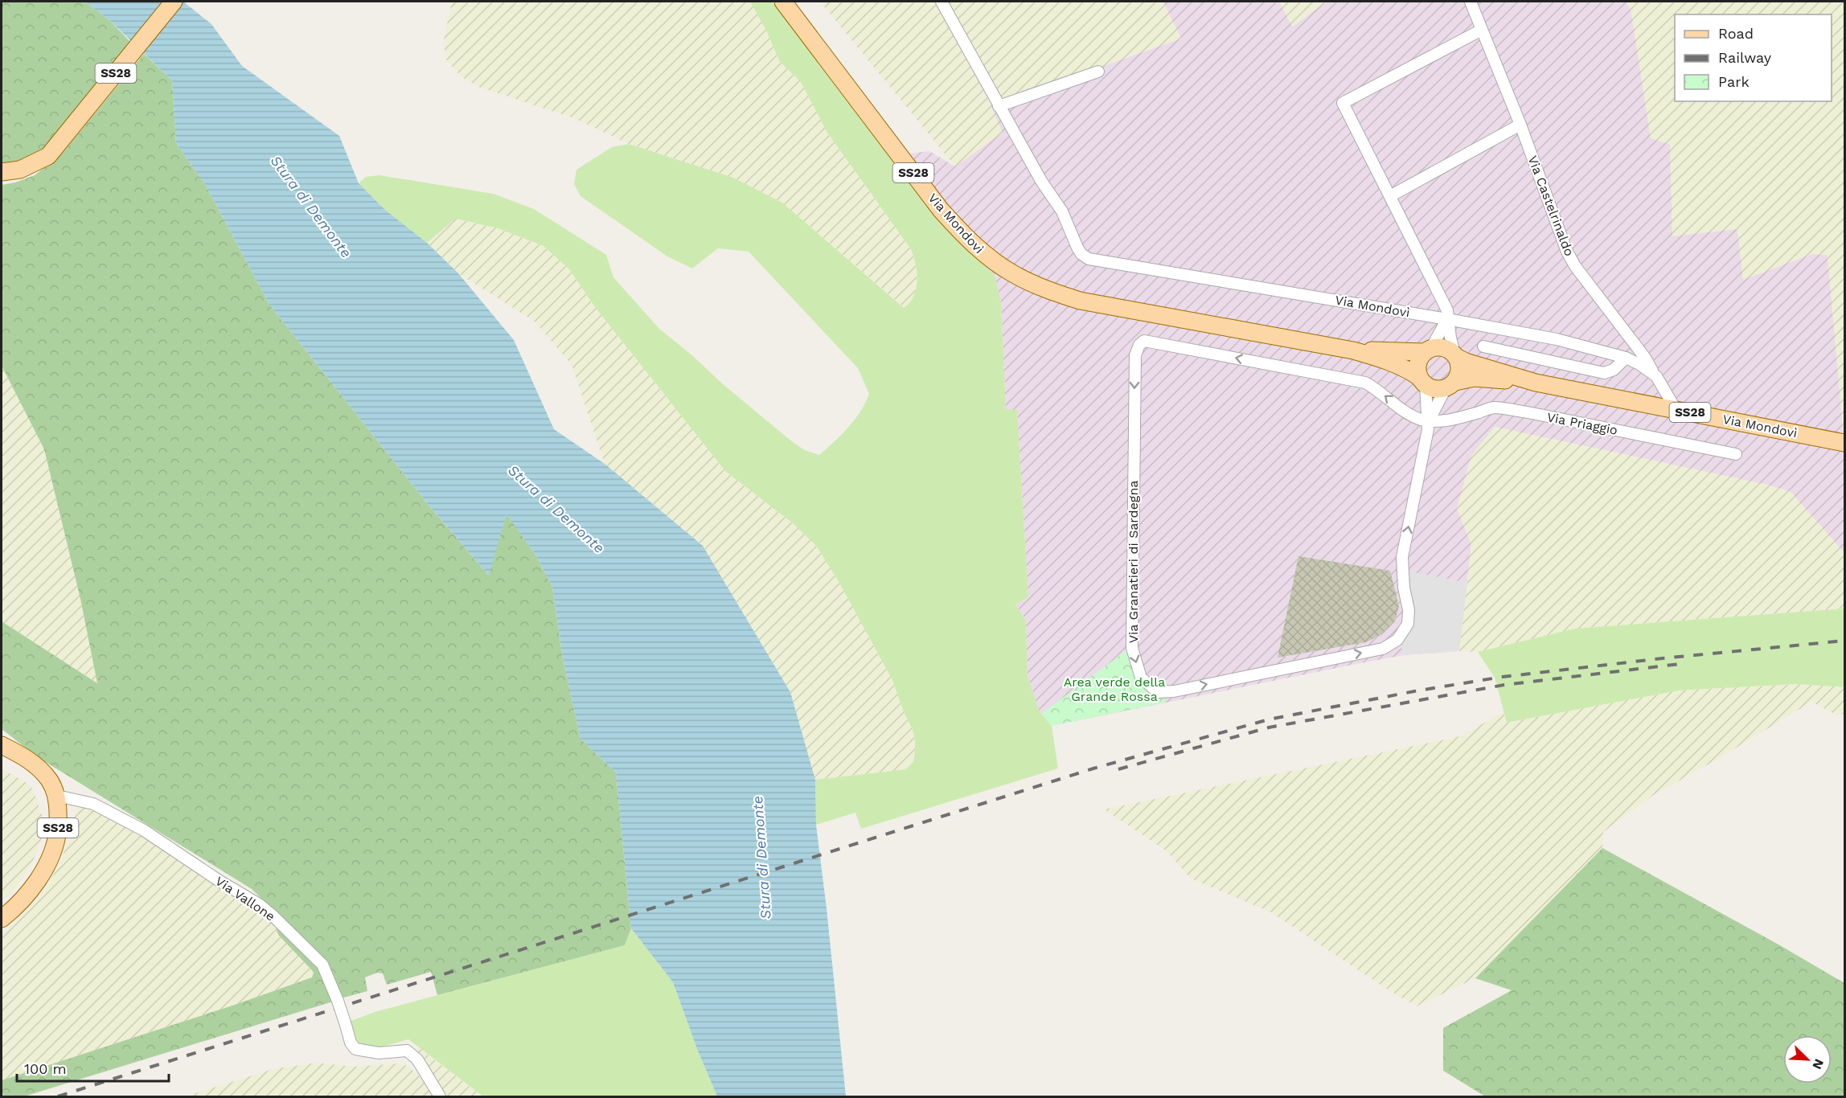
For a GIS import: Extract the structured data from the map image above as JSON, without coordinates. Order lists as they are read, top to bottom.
{
  "streets": {
    "main road": ["SS28", "Via Mondovì"],
    "street": [
      "Via Castelrinaldo",
      "Via Priaggio",
      "Via Granatieri di Sardegna",
      "Via Vallone"
    ]
  },
  "crossings": [
    ["SS28", "Via Mondovì"],
    ["SS28", "Via Granatieri di Sardegna"],
    ["SS28", "Via Vallone"],
    ["Via Castelrinaldo", "Via Mondovì"],
    ["Via Mondovì", "Via Granatieri di Sardegna"],
    ["Via Priaggio", "Via Granatieri di Sardegna"]
  ],
  "water": ["Stura di Demonte"],
  "parks": ["Area verde della Grande Rossa"],
  "legend": ["Road", "Railway", "Park"],
  "scale_bar": "100 m",
  "north": "bottom right"
}
